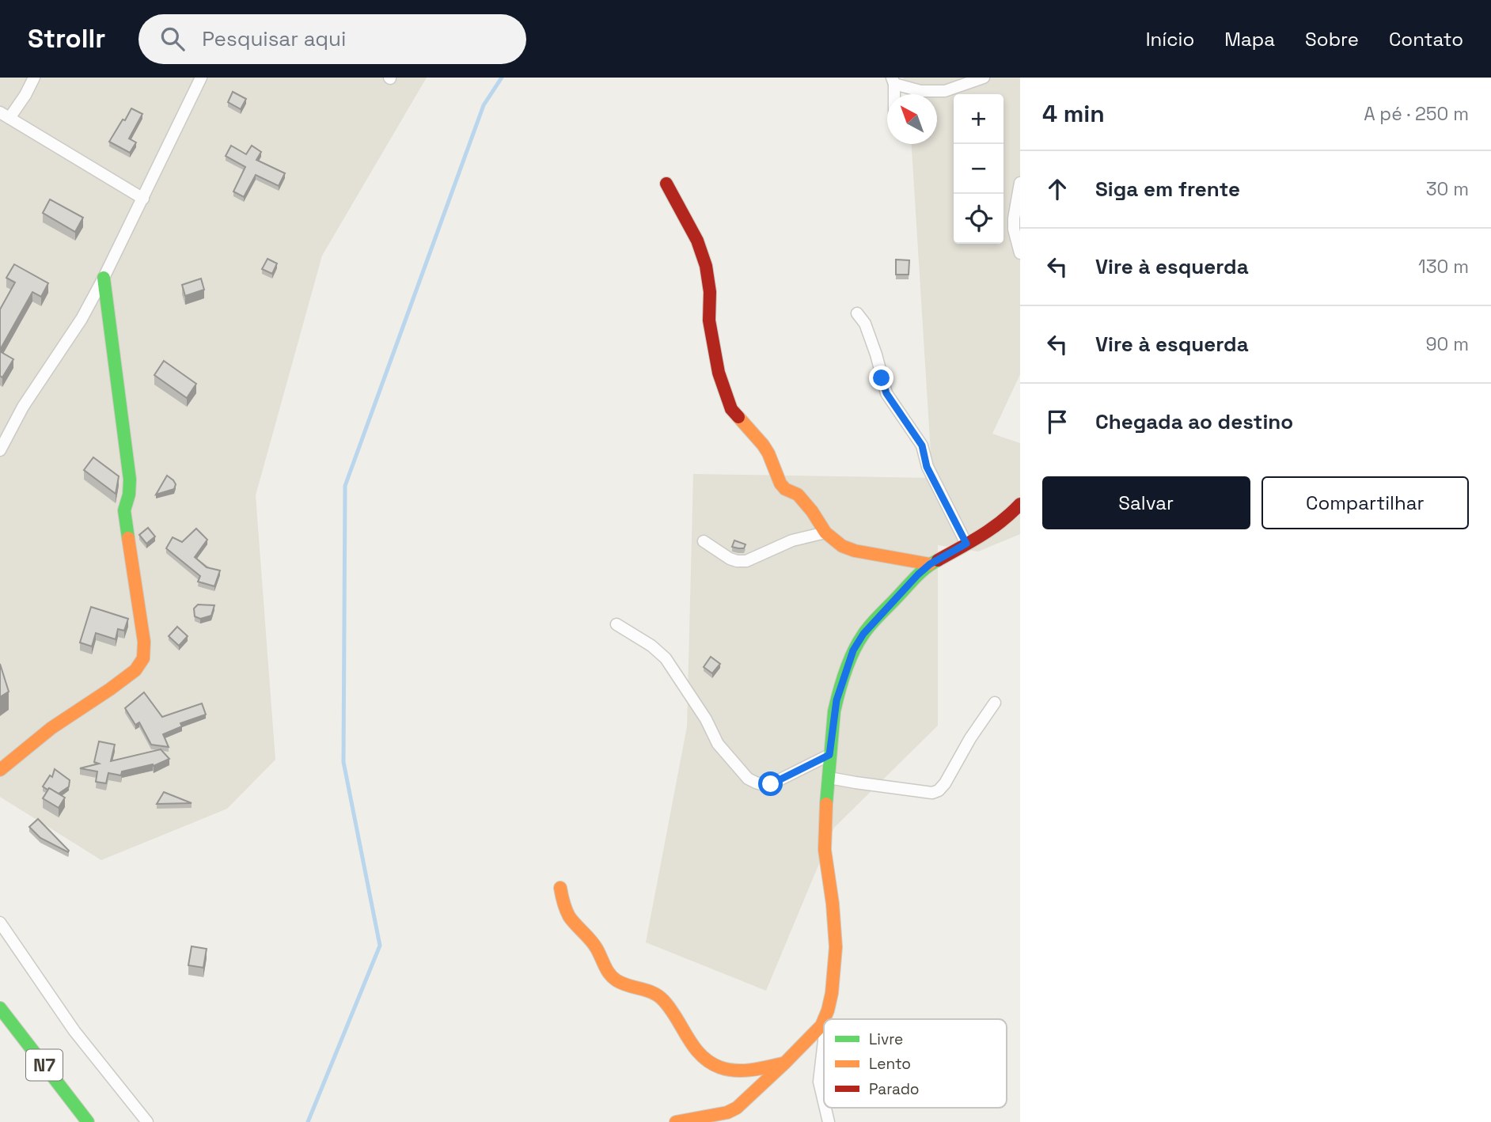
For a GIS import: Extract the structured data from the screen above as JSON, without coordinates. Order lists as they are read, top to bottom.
{
  "streets": {
    "main road": ["N7"]
  },
  "legend": ["Livre", "Lento", "Parado"],
  "north": "top left",
  "page": {
    "header": "Strollr",
    "search": "Pesquisar aqui",
    "nav": [
      "Início",
      "Mapa",
      "Sobre",
      "Contato"
    ],
    "heading": ["4 min", "A pé · 250 m"],
    "map_buttons": ["+", "−"],
    "list": [
      ["Siga em frente", "30 m"],
      ["Vire à esquerda", "130 m"],
      ["Vire à esquerda", "90 m"],
      "Chegada ao destino"
    ],
    "buttons": ["Salvar", "Compartilhar"]
  }
}
